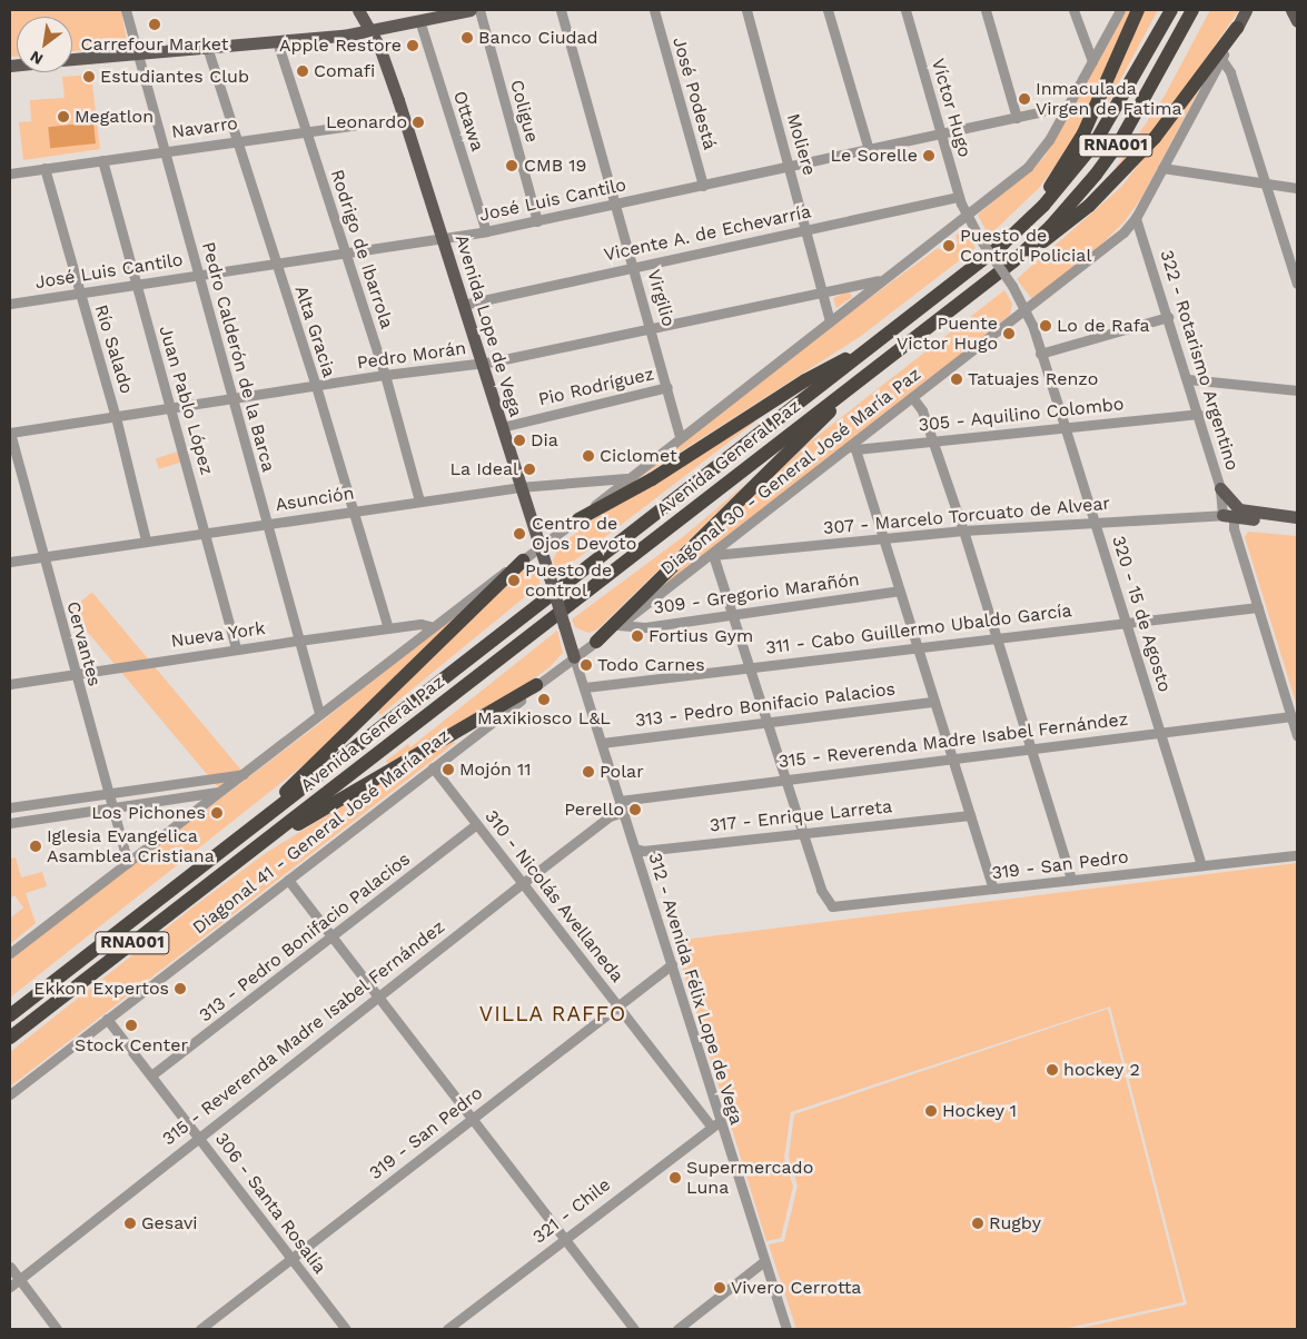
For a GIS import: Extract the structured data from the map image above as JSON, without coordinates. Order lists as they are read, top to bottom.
{
  "streets": {
    "highway": ["RNA001", "Avenida General Paz"],
    "main road": ["Avenida Lope de Vega"],
    "street": [
      "José Podestá",
      "Víctor Hugo",
      "Coligue",
      "Ottawa",
      "Navarro",
      "Moliere",
      "José Luis Cantilo",
      "Vicente A. de Echevarría",
      "Rodrigo de Ibarrola",
      "Virgilio",
      "Alta Gracia",
      "Río Salado",
      "Pedro Morán",
      "Pedro Calderón de la Barca",
      "322 - Rotarismo Argentino",
      "Pio Rodríguez",
      "Juan Pablo López",
      "305 - Aquilino Colombo",
      "Diagonal 30 - General José María Paz",
      "Asunción",
      "307 - Marcelo Torcuato de Alvear",
      "309 - Gregorio Marañón",
      "320 - 15 de Agosto",
      "311 - Cabo Guillermo Ubaldo García",
      "Nueva York",
      "Cervantes",
      "313 - Pedro Bonifacio Palacios",
      "315 - Reverenda Madre Isabel Fernández",
      "317 - Enrique Larreta",
      "Diagonal 41 - General José María Paz",
      "319 - San Pedro",
      "310 - Nicolás Avellaneda",
      "312 - Avenida Félix Lope de Vega",
      "306 - Santa Rosalía",
      "321 - Chile"
    ]
  },
  "crossings": [
    ["José Podestá", "José Luis Cantilo"],
    ["Víctor Hugo", "José Luis Cantilo"],
    ["Víctor Hugo", "Vicente A. de Echevarría"],
    ["Víctor Hugo", "320 - 15 de Agosto"],
    ["Coligue", "José Luis Cantilo"],
    ["Ottawa", "José Luis Cantilo"],
    ["Navarro", "Rodrigo de Ibarrola"],
    ["Navarro", "Avenida Lope de Vega"],
    ["Navarro", "Alta Gracia"],
    ["Navarro", "Río Salado"],
    ["Navarro", "Pedro Calderón de la Barca"],
    ["Navarro", "Juan Pablo López"],
    ["Moliere", "José Luis Cantilo"],
    ["Moliere", "Vicente A. de Echevarría"],
    ["Moliere", "Pedro Morán"],
    ["José Luis Cantilo", "Rodrigo de Ibarrola"],
    ["José Luis Cantilo", "Virgilio"],
    ["José Luis Cantilo", "Avenida Lope de Vega"],
    ["José Luis Cantilo", "Alta Gracia"],
    ["José Luis Cantilo", "Río Salado"],
    ["José Luis Cantilo", "Pedro Calderón de la Barca"],
    ["José Luis Cantilo", "Juan Pablo López"],
    ["Vicente A. de Echevarría", "Virgilio"],
    ["Vicente A. de Echevarría", "Avenida Lope de Vega"],
    ["Rodrigo de Ibarrola", "Pedro Morán"],
    ["Rodrigo de Ibarrola", "Asunción"],
    ["Virgilio", "Pedro Morán"],
    ["Virgilio", "Pio Rodríguez"],
    ["Avenida Lope de Vega", "Pedro Morán"],
    ["Avenida Lope de Vega", "Pio Rodríguez"],
    ["Avenida Lope de Vega", "Diagonal 30 - General José María Paz"],
    ["Avenida Lope de Vega", "Asunción"],
    ["Avenida Lope de Vega", "Diagonal 41 - General José María Paz"],
    ["Avenida Lope de Vega", "312 - Avenida Félix Lope de Vega"],
    ["Alta Gracia", "Pedro Morán"],
    ["Alta Gracia", "Asunción"],
    ["Alta Gracia", "Nueva York"],
    ["Río Salado", "Pedro Morán"],
    ["Río Salado", "Asunción"],
    ["Pedro Morán", "Pedro Calderón de la Barca"],
    ["Pedro Morán", "Juan Pablo López"],
    ["Pedro Morán", "Cervantes"],
    ["Pedro Calderón de la Barca", "Asunción"],
    ["Pedro Calderón de la Barca", "Nueva York"],
    ["322 - Rotarismo Argentino", "305 - Aquilino Colombo"],
    ["322 - Rotarismo Argentino", "Diagonal 30 - General José María Paz"],
    ["322 - Rotarismo Argentino", "307 - Marcelo Torcuato de Alvear"],
    ["322 - Rotarismo Argentino", "311 - Cabo Guillermo Ubaldo García"],
    ["322 - Rotarismo Argentino", "315 - Reverenda Madre Isabel Fernández"],
    ["Juan Pablo López", "Asunción"],
    ["Juan Pablo López", "Nueva York"],
    ["305 - Aquilino Colombo", "Diagonal 30 - General José María Paz"],
    ["305 - Aquilino Colombo", "320 - 15 de Agosto"],
    ["Diagonal 30 - General José María Paz", "307 - Marcelo Torcuato de Alvear"],
    ["Diagonal 30 - General José María Paz", "309 - Gregorio Marañón"],
    ["Diagonal 30 - General José María Paz", "320 - 15 de Agosto"],
    ["Diagonal 30 - General José María Paz", "Diagonal 41 - General José María Paz"],
    ["Diagonal 30 - General José María Paz", "312 - Avenida Félix Lope de Vega"],
    ["Asunción", "Cervantes"],
    ["307 - Marcelo Torcuato de Alvear", "320 - 15 de Agosto"],
    ["320 - 15 de Agosto", "311 - Cabo Guillermo Ubaldo García"],
    ["320 - 15 de Agosto", "315 - Reverenda Madre Isabel Fernández"],
    ["320 - 15 de Agosto", "319 - San Pedro"],
    ["311 - Cabo Guillermo Ubaldo García", "312 - Avenida Félix Lope de Vega"],
    ["Nueva York", "Cervantes"],
    ["313 - Pedro Bonifacio Palacios", "310 - Nicolás Avellaneda"],
    ["313 - Pedro Bonifacio Palacios", "312 - Avenida Félix Lope de Vega"],
    ["313 - Pedro Bonifacio Palacios", "306 - Santa Rosalía"],
    ["315 - Reverenda Madre Isabel Fernández", "310 - Nicolás Avellaneda"],
    ["315 - Reverenda Madre Isabel Fernández", "312 - Avenida Félix Lope de Vega"],
    ["315 - Reverenda Madre Isabel Fernández", "306 - Santa Rosalía"],
    ["317 - Enrique Larreta", "319 - San Pedro"],
    ["317 - Enrique Larreta", "312 - Avenida Félix Lope de Vega"],
    ["Diagonal 41 - General José María Paz", "310 - Nicolás Avellaneda"],
    ["Diagonal 41 - General José María Paz", "312 - Avenida Félix Lope de Vega"],
    ["Diagonal 41 - General José María Paz", "306 - Santa Rosalía"],
    ["319 - San Pedro", "310 - Nicolás Avellaneda"],
    ["319 - San Pedro", "312 - Avenida Félix Lope de Vega"],
    ["319 - San Pedro", "306 - Santa Rosalía"],
    ["310 - Nicolás Avellaneda", "312 - Avenida Félix Lope de Vega"],
    ["310 - Nicolás Avellaneda", "321 - Chile"],
    ["312 - Avenida Félix Lope de Vega", "321 - Chile"]
  ],
  "districts": ["VILLA RAFFO"],
  "places": [
    "Carrefour Market",
    "Banco Ciudad",
    "Apple Restore",
    "Comafi",
    "Estudiantes Club",
    "Inmaculada Virgen de Fatima",
    "Megatlon",
    "Leonardo",
    "Le Sorelle",
    "CMB 19",
    "Puesto de Control Policial",
    "Lo de Rafa",
    "Puente Victor Hugo",
    "Tatuajes Renzo",
    "Dia",
    "Ciclomet",
    "La Ideal",
    "Centro de Ojos Devoto",
    "Puesto de control",
    "Fortius Gym",
    "Todo Carnes",
    "Maxikiosco L&L",
    "Mojón 11",
    "Polar",
    "Perello",
    "Los Pichones",
    "Iglesia Evangelica Asamblea Cristiana",
    "Ekkon Expertos",
    "Stock Center",
    "hockey 2",
    "Hockey 1",
    "Supermercado Luna",
    "Gesavi",
    "Rugby",
    "Vivero Cerrotta"
  ],
  "north": "bottom left"
}
